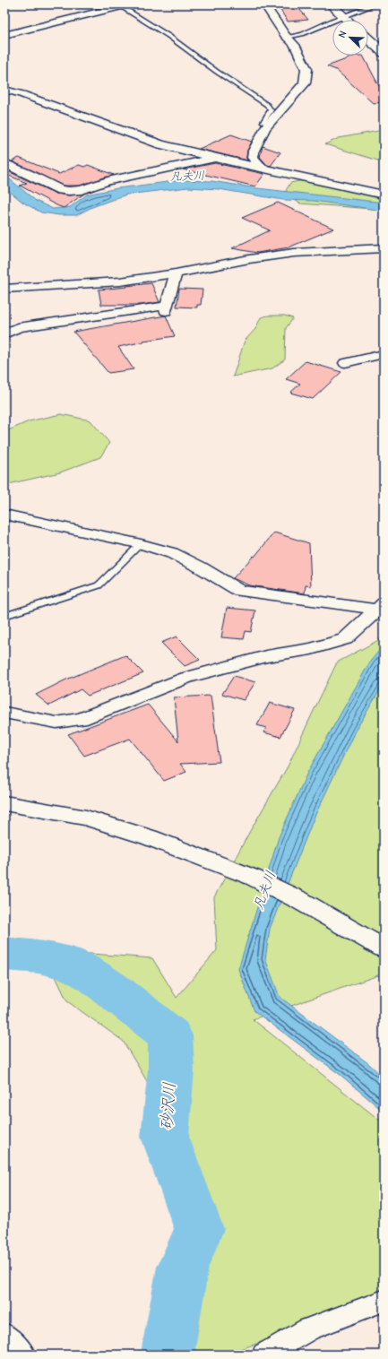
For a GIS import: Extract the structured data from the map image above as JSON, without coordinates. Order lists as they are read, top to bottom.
{
  "water": ["凡夫川", "砂沢川"],
  "north": "top left"
}
